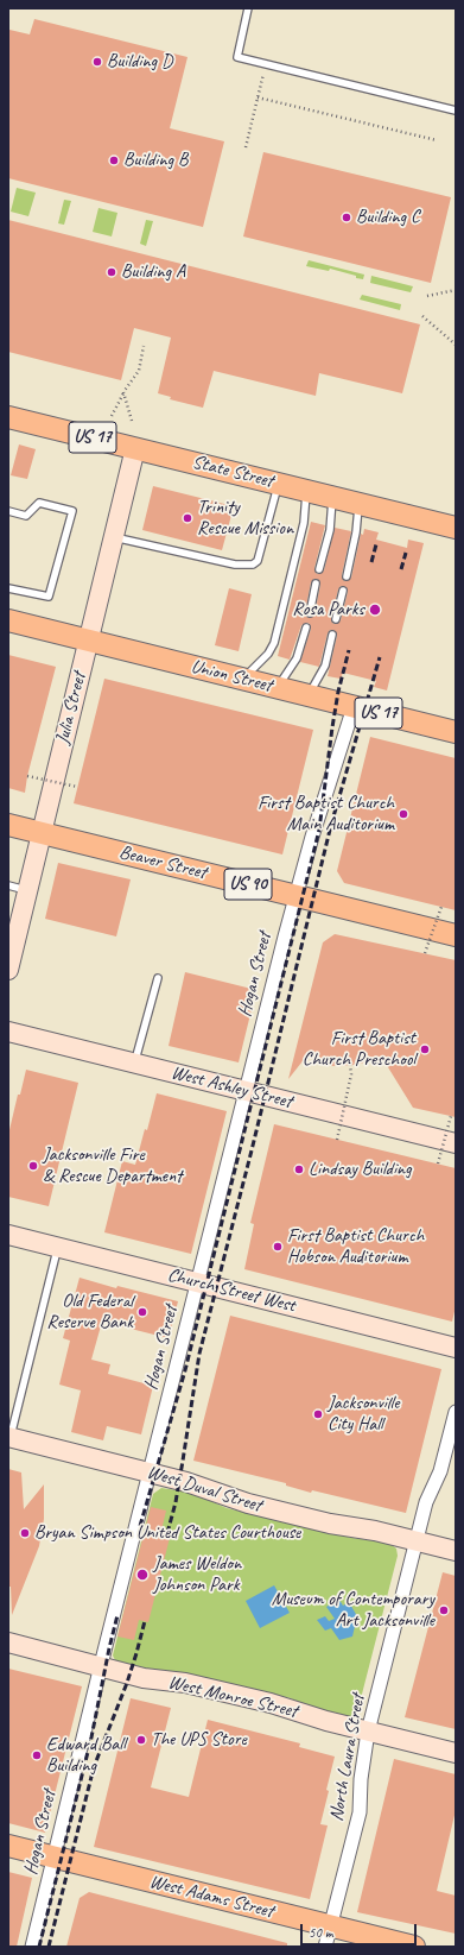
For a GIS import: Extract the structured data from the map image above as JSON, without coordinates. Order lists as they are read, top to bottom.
{
  "streets": {
    "main road": [
      "US 17",
      "State Street",
      "Union Street",
      "Beaver Street",
      "US 90",
      "West Adams Street"
    ],
    "street": [
      "Julia Street",
      "Hogan Street",
      "West Ashley Street",
      "Church Street West",
      "West Duval Street",
      "West Monroe Street",
      "North Laura Street"
    ]
  },
  "crossings": [
    ["State Street", "Julia Street"],
    ["Union Street", "Julia Street"],
    ["Union Street", "Hogan Street"],
    ["Julia Street", "Beaver Street"],
    ["Beaver Street", "Hogan Street"],
    ["Hogan Street", "West Ashley Street"],
    ["Hogan Street", "Church Street West"],
    ["Hogan Street", "West Duval Street"],
    ["Hogan Street", "West Monroe Street"],
    ["Hogan Street", "West Adams Street"],
    ["West Duval Street", "North Laura Street"],
    ["West Monroe Street", "North Laura Street"],
    ["North Laura Street", "West Adams Street"]
  ],
  "places": [
    "Building D",
    "Building B",
    "Building C",
    "Building A",
    "Trinity Rescue Mission",
    "Rosa Parks",
    "First Baptist Church Main Auditorium",
    "First Baptist Church Preschool",
    "Jacksonville Fire & Rescue Department",
    "Lindsay Building",
    "First Baptist Church Hobson Auditorium",
    "Old Federal Reserve Bank",
    "Jacksonville City Hall",
    "Bryan Simpson United States Courthouse",
    "James Weldon Johnson Park",
    "Museum of Contemporary Art Jacksonville",
    "The UPS Store",
    "Edward Ball Building"
  ],
  "scale_bar": "50 m"
}
